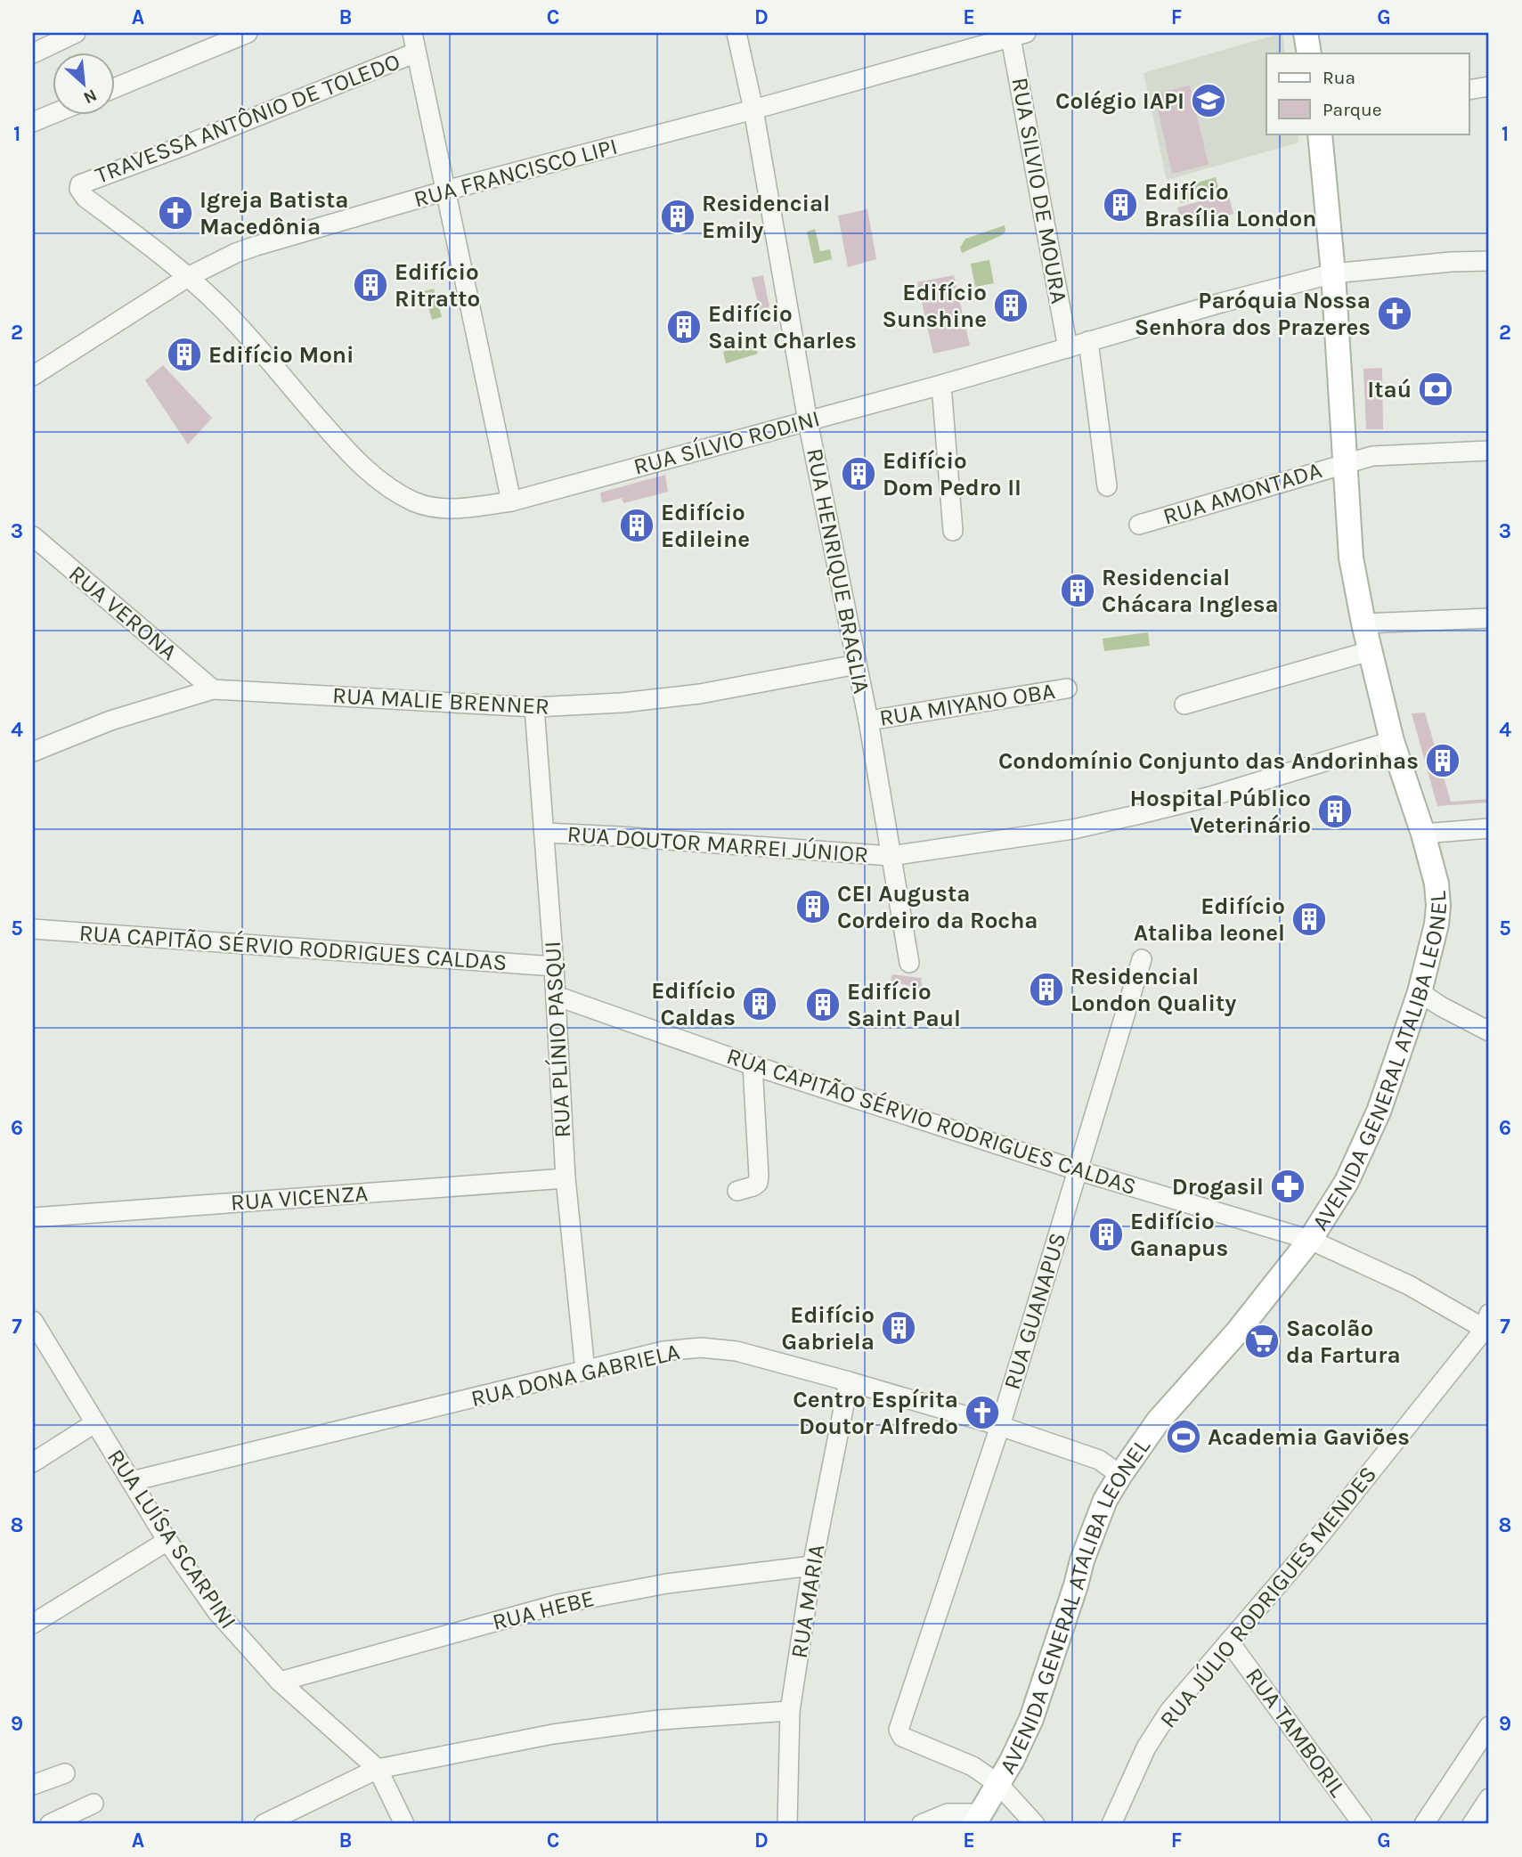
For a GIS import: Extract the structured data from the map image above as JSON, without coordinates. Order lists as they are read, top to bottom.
{
  "streets": {
    "main road": ["AVENIDA GENERAL ATALIBA LEONEL"],
    "street": [
      "TRAVESSA ANTÔNIO DE TOLEDO",
      "RUA FRANCISCO LIPI",
      "RUA SILVIO DE MOURA",
      "RUA SÍLVIO RODINI",
      "RUA AMONTADA",
      "RUA HENRIQUE BRAGLIA",
      "RUA VERONA",
      "RUA MALIE BRENNER",
      "RUA MIYANO OBA",
      "RUA DOUTOR MARREI JÚNIOR",
      "RUA CAPITÃO SÉRVIO RODRIGUES CALDAS",
      "RUA PLÍNIO PASQUI",
      "RUA VICENZA",
      "RUA GUANAPUS",
      "RUA DONA GABRIELA",
      "RUA LUÍSA SCARPINI",
      "RUA JÚLIO RODRIGUES MENDES",
      "RUA MARIA",
      "RUA HEBE",
      "RUA TAMBORIL"
    ]
  },
  "crossings": [
    ["TRAVESSA ANTÔNIO DE TOLEDO", "RUA SÍLVIO RODINI"],
    ["RUA FRANCISCO LIPI", "RUA SILVIO DE MOURA"],
    ["RUA FRANCISCO LIPI", "RUA SÍLVIO RODINI"],
    ["RUA FRANCISCO LIPI", "RUA HENRIQUE BRAGLIA"],
    ["RUA SILVIO DE MOURA", "RUA SÍLVIO RODINI"],
    ["RUA SÍLVIO RODINI", "RUA HENRIQUE BRAGLIA"],
    ["RUA SÍLVIO RODINI", "AVENIDA GENERAL ATALIBA LEONEL"],
    ["RUA AMONTADA", "AVENIDA GENERAL ATALIBA LEONEL"],
    ["RUA HENRIQUE BRAGLIA", "RUA MALIE BRENNER"],
    ["RUA HENRIQUE BRAGLIA", "RUA MIYANO OBA"],
    ["RUA HENRIQUE BRAGLIA", "RUA DOUTOR MARREI JÚNIOR"],
    ["RUA VERONA", "RUA MALIE BRENNER"],
    ["RUA MALIE BRENNER", "RUA PLÍNIO PASQUI"],
    ["RUA DOUTOR MARREI JÚNIOR", "RUA PLÍNIO PASQUI"],
    ["RUA DOUTOR MARREI JÚNIOR", "AVENIDA GENERAL ATALIBA LEONEL"],
    ["RUA CAPITÃO SÉRVIO RODRIGUES CALDAS", "RUA PLÍNIO PASQUI"],
    ["RUA CAPITÃO SÉRVIO RODRIGUES CALDAS", "AVENIDA GENERAL ATALIBA LEONEL"],
    ["RUA CAPITÃO SÉRVIO RODRIGUES CALDAS", "RUA GUANAPUS"],
    ["RUA CAPITÃO SÉRVIO RODRIGUES CALDAS", "RUA JÚLIO RODRIGUES MENDES"],
    ["RUA PLÍNIO PASQUI", "RUA VICENZA"],
    ["RUA PLÍNIO PASQUI", "RUA DONA GABRIELA"],
    ["AVENIDA GENERAL ATALIBA LEONEL", "RUA GUANAPUS"],
    ["AVENIDA GENERAL ATALIBA LEONEL", "RUA DONA GABRIELA"],
    ["AVENIDA GENERAL ATALIBA LEONEL", "RUA JÚLIO RODRIGUES MENDES"],
    ["RUA GUANAPUS", "RUA DONA GABRIELA"],
    ["RUA DONA GABRIELA", "RUA LUÍSA SCARPINI"],
    ["RUA DONA GABRIELA", "RUA MARIA"],
    ["RUA LUÍSA SCARPINI", "RUA HEBE"],
    ["RUA JÚLIO RODRIGUES MENDES", "RUA TAMBORIL"],
    ["RUA MARIA", "RUA HEBE"]
  ],
  "places": {
    "school or university": ["Colégio IAPI"],
    "building": [
      "Edifício Brasília London",
      "Residencial Emily",
      "Edifício Ritratto",
      "Edifício Sunshine",
      "Edifício Saint Charles",
      "Edifício Moni",
      "Edifício Dom Pedro II",
      "Edifício Edileine",
      "Residencial Chácara Inglesa",
      "Condomínio Conjunto das Andorinhas",
      "Hospital Público Veterinário",
      "CEI Augusta Cordeiro da Rocha",
      "Edifício Ataliba leonel",
      "Residencial London Quality",
      "Edifício Caldas",
      "Edifício Saint Paul",
      "Edifício Ganapus",
      "Edifício Gabriela"
    ],
    "church": ["Igreja Batista Macedônia", "Paróquia Nossa Senhora dos Prazeres", "Centro Espírita Doutor Alfredo"],
    "bank": ["Itaú"],
    "pharmacy": ["Drogasil"],
    "supermarket": ["Sacolão da Fartura"],
    "sports": ["Academia Gaviões"]
  },
  "legend": ["Rua", "Parque"],
  "north": "bottom right",
  "grid": {
    "columns": [
      "A",
      "B",
      "C",
      "D",
      "E",
      "F",
      "G"
    ],
    "rows": [
      "1",
      "2",
      "3",
      "4",
      "5",
      "6",
      "7",
      "8",
      "9"
    ]
  }
}
